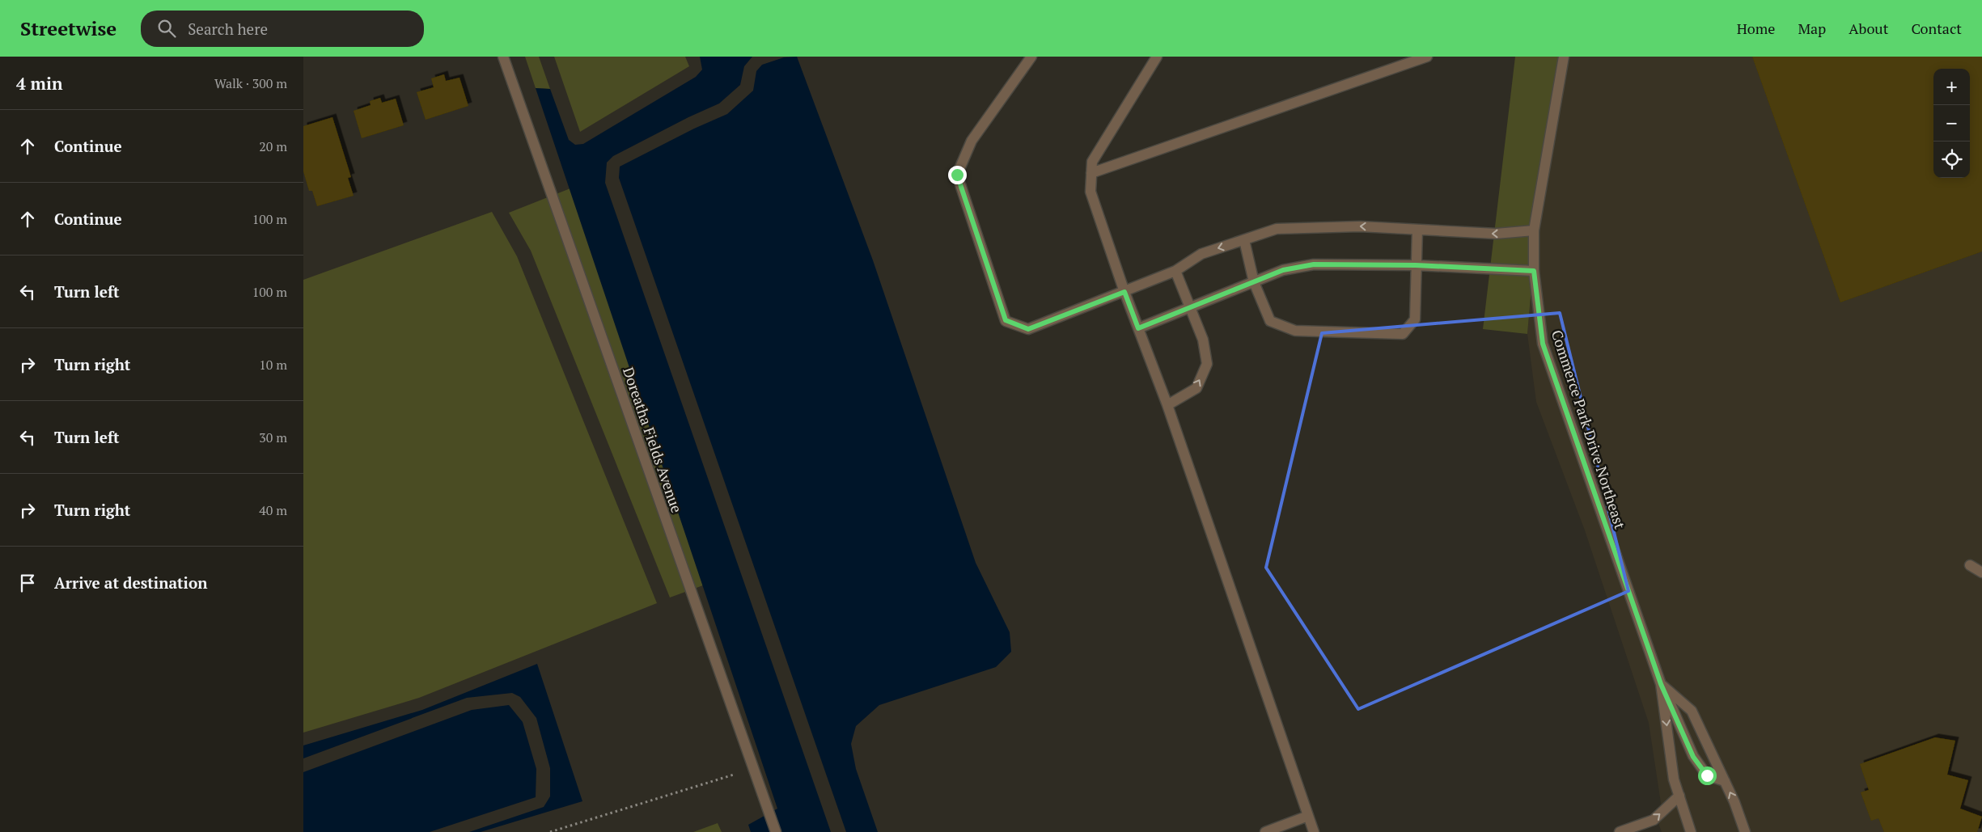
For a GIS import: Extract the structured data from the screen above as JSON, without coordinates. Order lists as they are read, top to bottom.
{
  "streets": {
    "street": ["Commerce Park Drive Northeast", "Doreatha Fields Avenue"]
  },
  "page": {
    "header": "Streetwise",
    "search": "Search here",
    "nav": [
      "Home",
      "Map",
      "About",
      "Contact"
    ],
    "heading": ["4 min", "Walk · 300 m"],
    "map_buttons": ["+", "−"],
    "list": [
      ["Continue", "20 m"],
      ["Continue", "100 m"],
      ["Turn left", "100 m"],
      ["Turn right", "10 m"],
      ["Turn left", "30 m"],
      ["Turn right", "40 m"],
      "Arrive at destination"
    ]
  }
}
